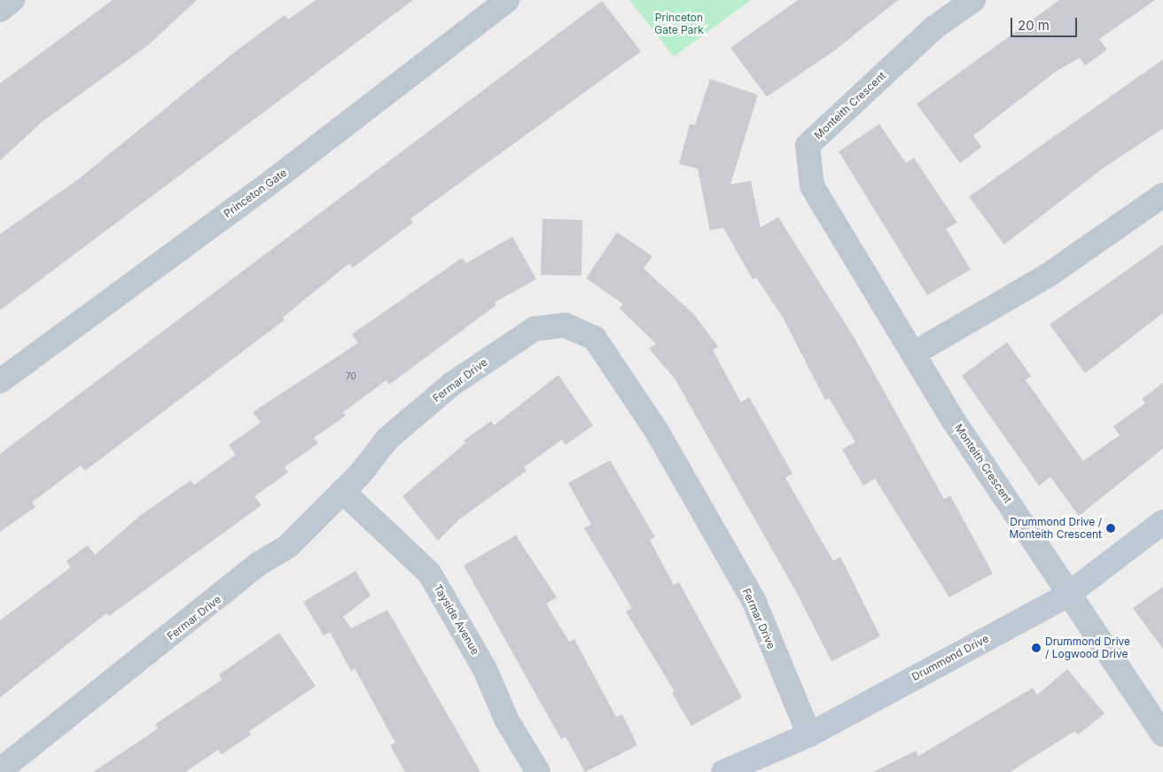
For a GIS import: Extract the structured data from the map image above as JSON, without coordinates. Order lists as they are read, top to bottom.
{
  "streets": {
    "street": [
      "Monteith Crescent",
      "Princeton Gate",
      "Fermar Drive",
      "Tayside Avenue",
      "Drummond Drive"
    ]
  },
  "crossings": [
    ["Monteith Crescent", "Drummond Drive"],
    ["Fermar Drive", "Tayside Avenue"],
    ["Fermar Drive", "Drummond Drive"]
  ],
  "parks": ["Princeton Gate Park"],
  "places": ["Drummond Drive / Monteith Crescent", "Drummond Drive / Logwood Drive"],
  "house_numbers": ["70"],
  "scale_bar": "20 m"
}
